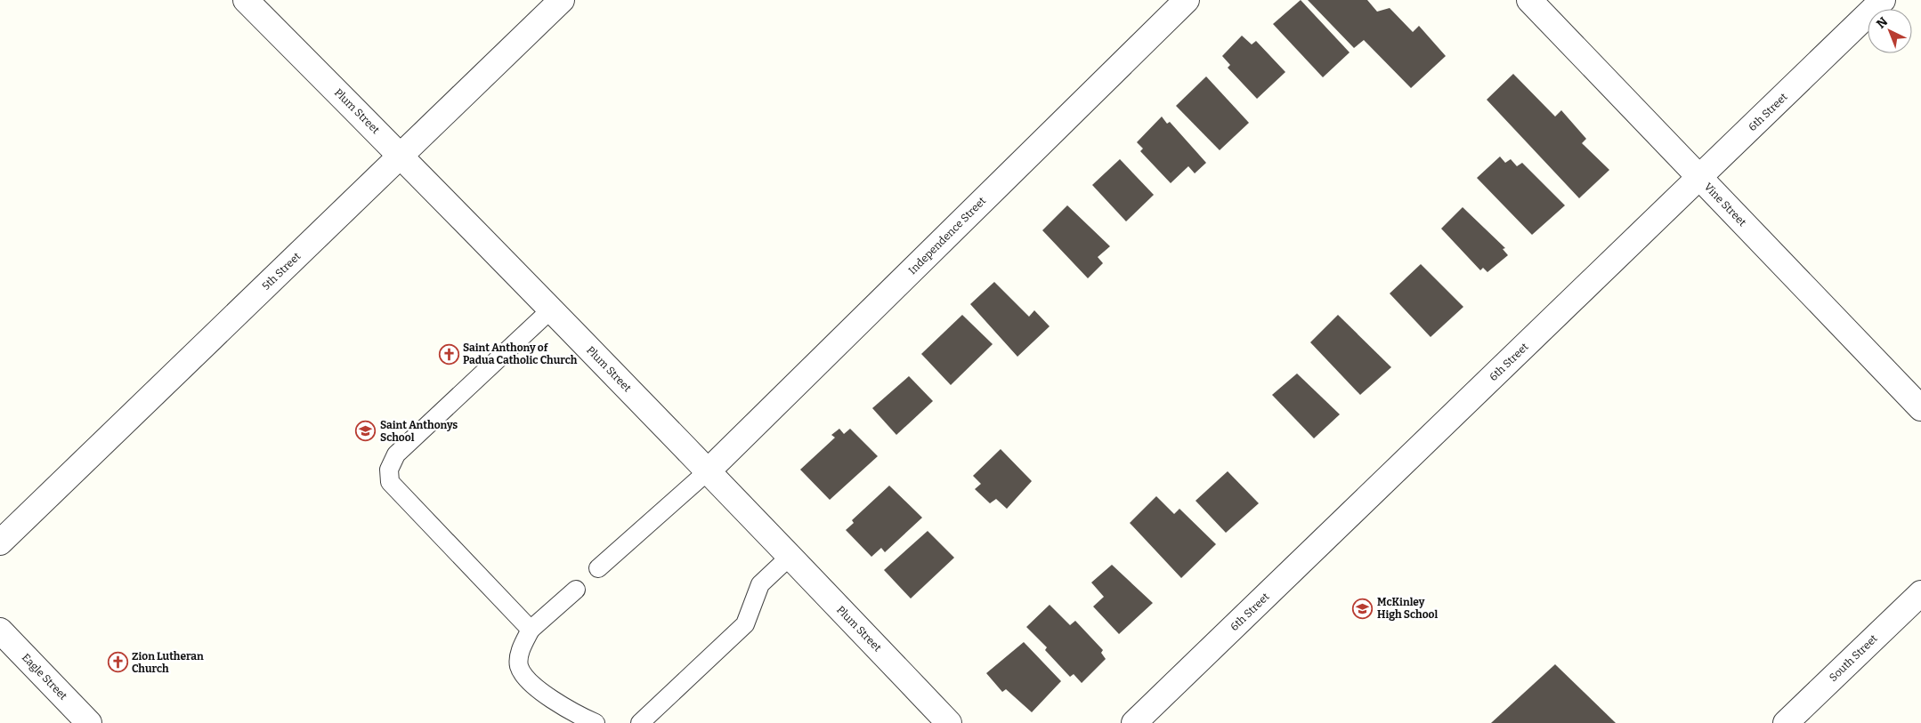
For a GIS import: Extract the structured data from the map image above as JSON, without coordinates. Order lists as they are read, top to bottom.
{
  "streets": {
    "street": [
      "Plum Street",
      "6th Street",
      "Vine Street",
      "Independence Street",
      "5th Street",
      "South Street",
      "Eagle Street"
    ]
  },
  "crossings": [
    ["Plum Street", "Independence Street"],
    ["Plum Street", "5th Street"],
    ["6th Street", "Vine Street"]
  ],
  "places": {
    "church": ["Saint Anthony of Padua Catholic Church", "Zion Lutheran Church"],
    "school or university": ["Saint Anthonys School", "McKinley High School"]
  },
  "north": "top left"
}
